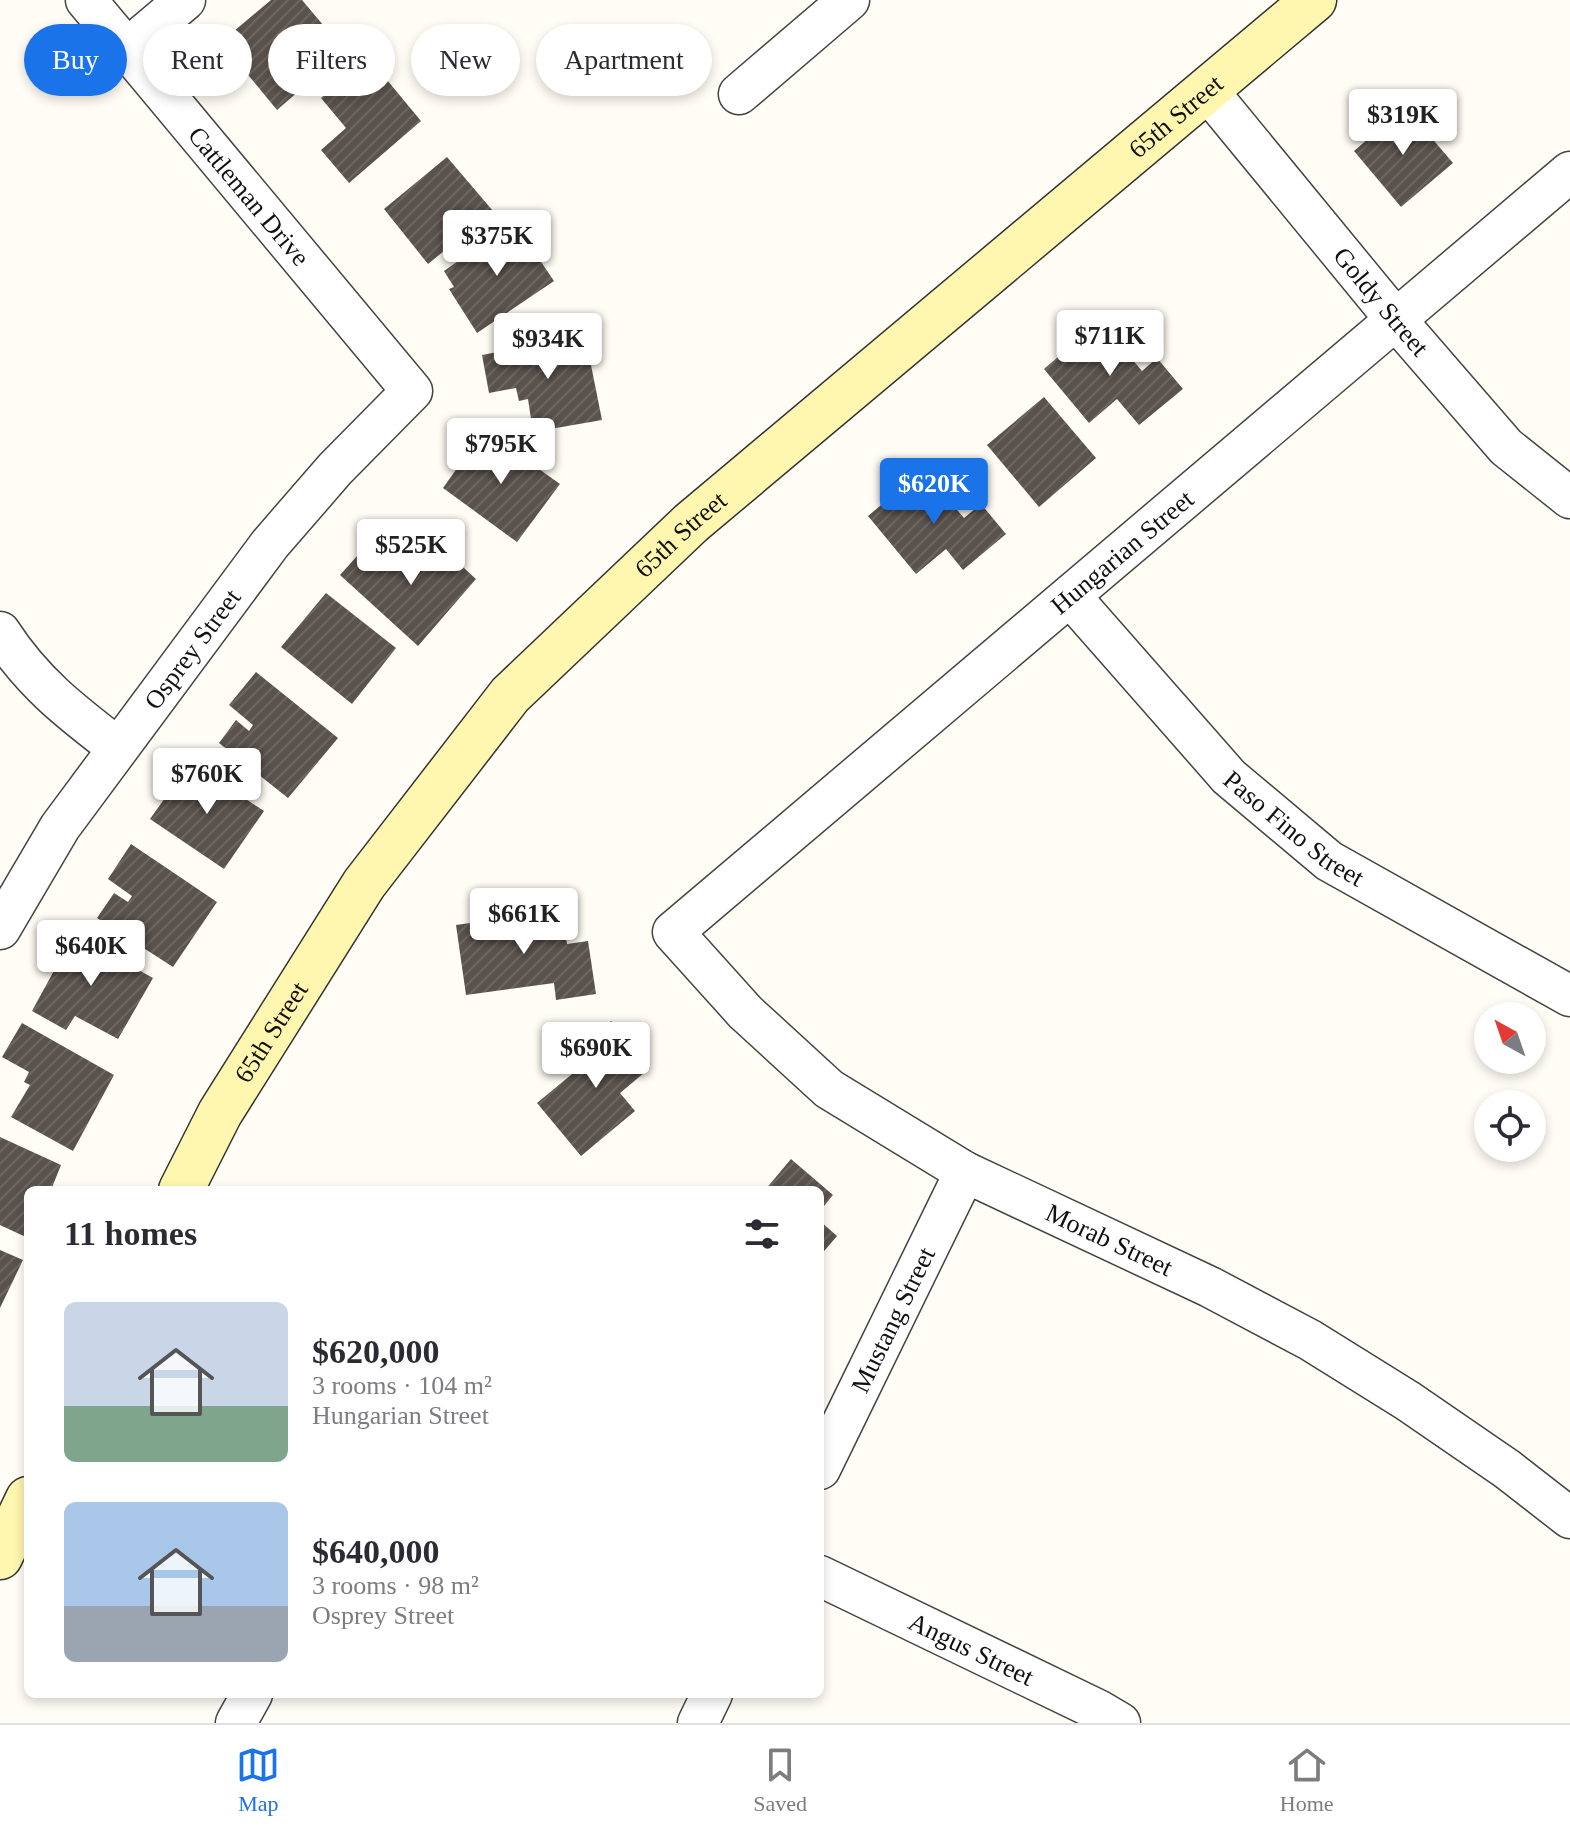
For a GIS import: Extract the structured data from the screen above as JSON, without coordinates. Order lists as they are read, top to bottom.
{
  "streets": {
    "street": [
      "65th Street",
      "Cattleman Drive",
      "Goldy Street",
      "Hungarian Street",
      "Osprey Street",
      "Paso Fino Street",
      "Morab Street",
      "Mustang Street",
      "Angus Street"
    ]
  },
  "crossings": [
    ["65th Street", "Goldy Street"],
    ["Cattleman Drive", "Osprey Street"],
    ["Goldy Street", "Hungarian Street"],
    ["Hungarian Street", "Paso Fino Street"],
    ["Hungarian Street", "Morab Street"],
    ["Morab Street", "Mustang Street"]
  ],
  "north": "top left",
  "page": {
    "chip": [
      "Buy",
      "Rent",
      "Filters",
      "New",
      "Apartment"
    ],
    "price": [
      "$319K",
      "$375K",
      "$711K",
      "$934K",
      "$795K",
      "$620K",
      "$525K",
      "$760K",
      "$661K",
      "$640K",
      "$690K"
    ],
    "heading": "11 homes",
    "list": [
      {
        "name": "$620,000",
        "note": "3 rooms · 104 m² · Hungarian Street"
      },
      {
        "name": "$640,000",
        "note": "3 rooms · 98 m² · Osprey Street"
      }
    ],
    "tabs": ["Map", "Saved", "Home"]
  }
}
